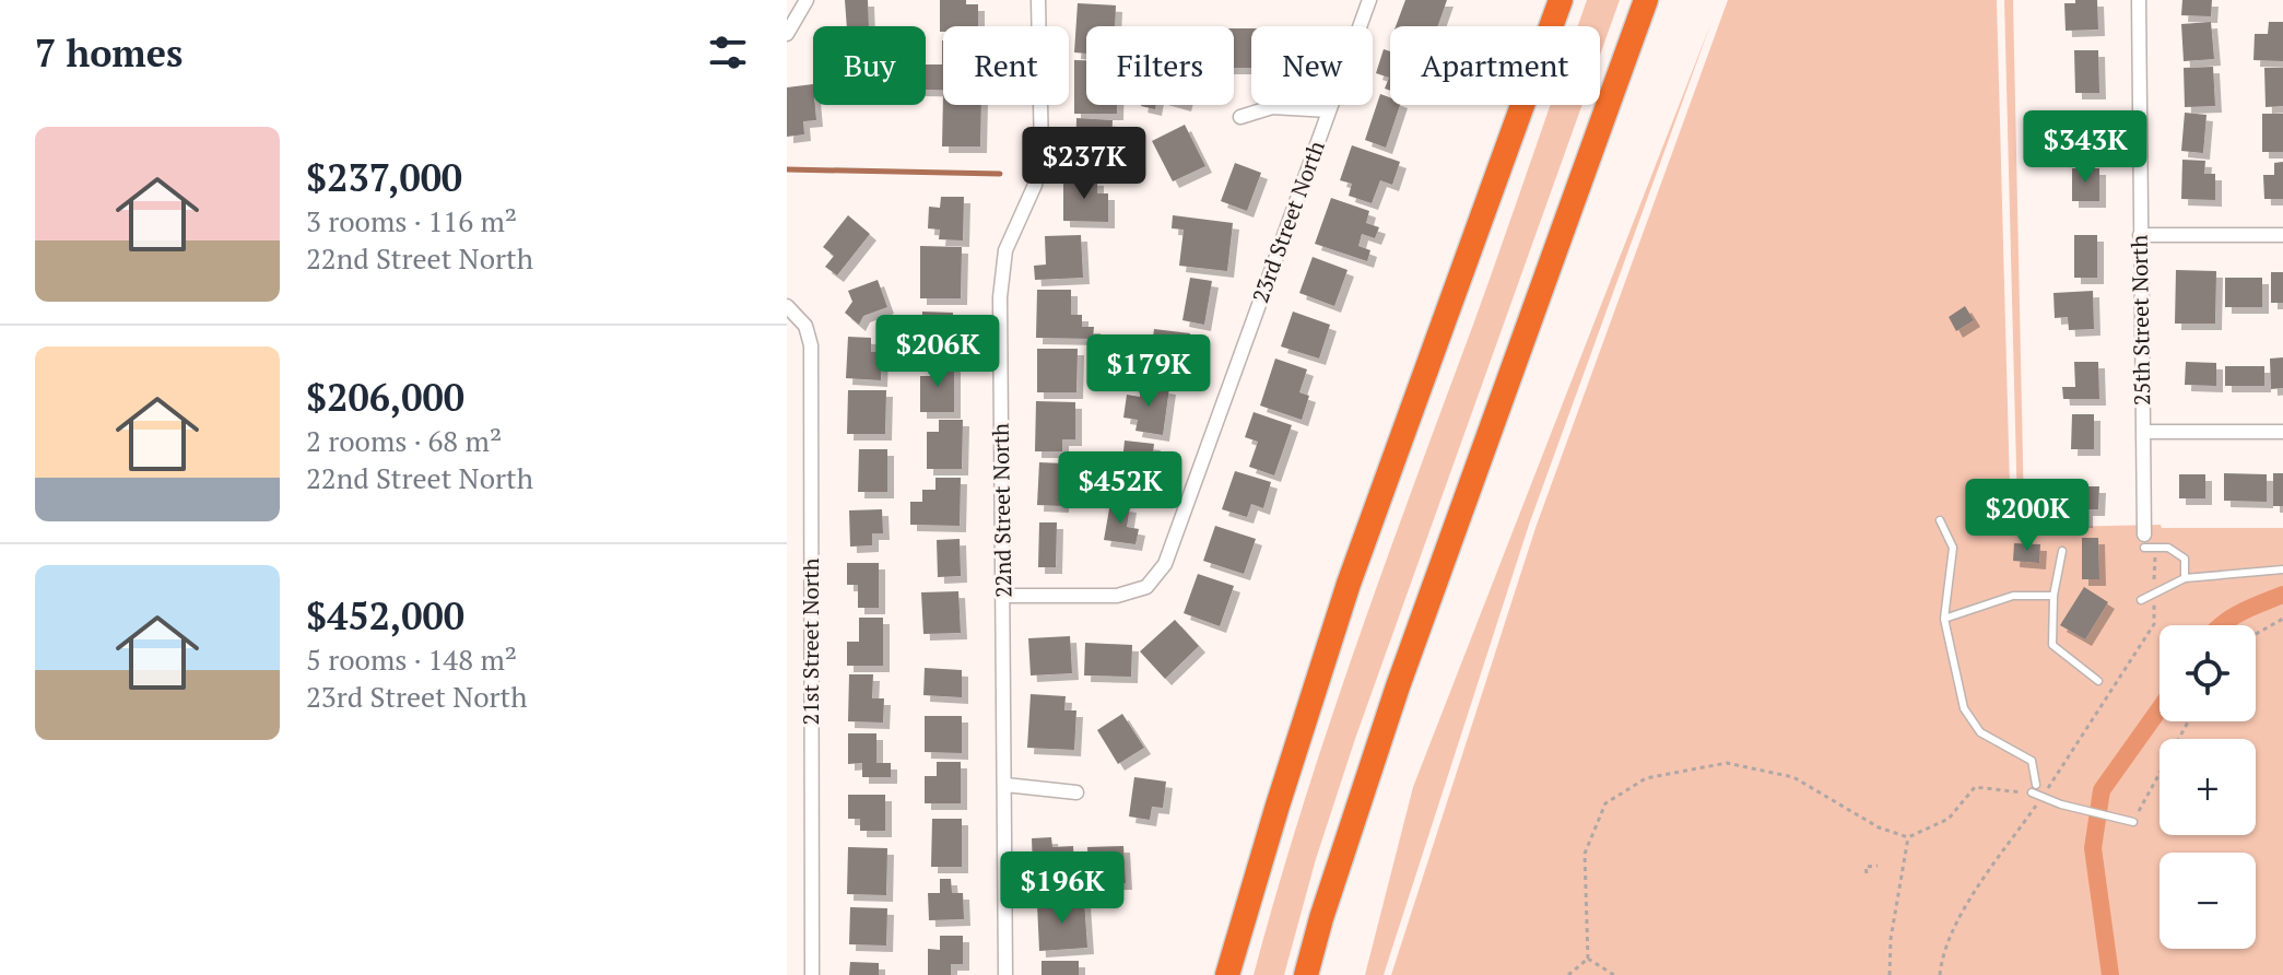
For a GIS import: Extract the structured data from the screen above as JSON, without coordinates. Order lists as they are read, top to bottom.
{
  "streets": {
    "street": [
      "23rd Street North",
      "25th Street North",
      "22nd Street North",
      "21st Street North"
    ]
  },
  "crossings": [
    ["23rd Street North", "22nd Street North"]
  ],
  "page": {
    "heading": "7 homes",
    "chip": [
      "Buy",
      "Rent",
      "Filters",
      "New",
      "Apartment"
    ],
    "list": [
      {
        "name": "$237,000",
        "note": "3 rooms · 116 m² · 22nd Street North"
      },
      {
        "name": "$206,000",
        "note": "2 rooms · 68 m² · 22nd Street North"
      },
      {
        "name": "$452,000",
        "note": "5 rooms · 148 m² · 23rd Street North"
      }
    ],
    "price": [
      "$343K",
      "$237K",
      "$206K",
      "$179K",
      "$452K",
      "$200K",
      "$196K"
    ],
    "map_buttons": ["+", "−"]
  }
}
